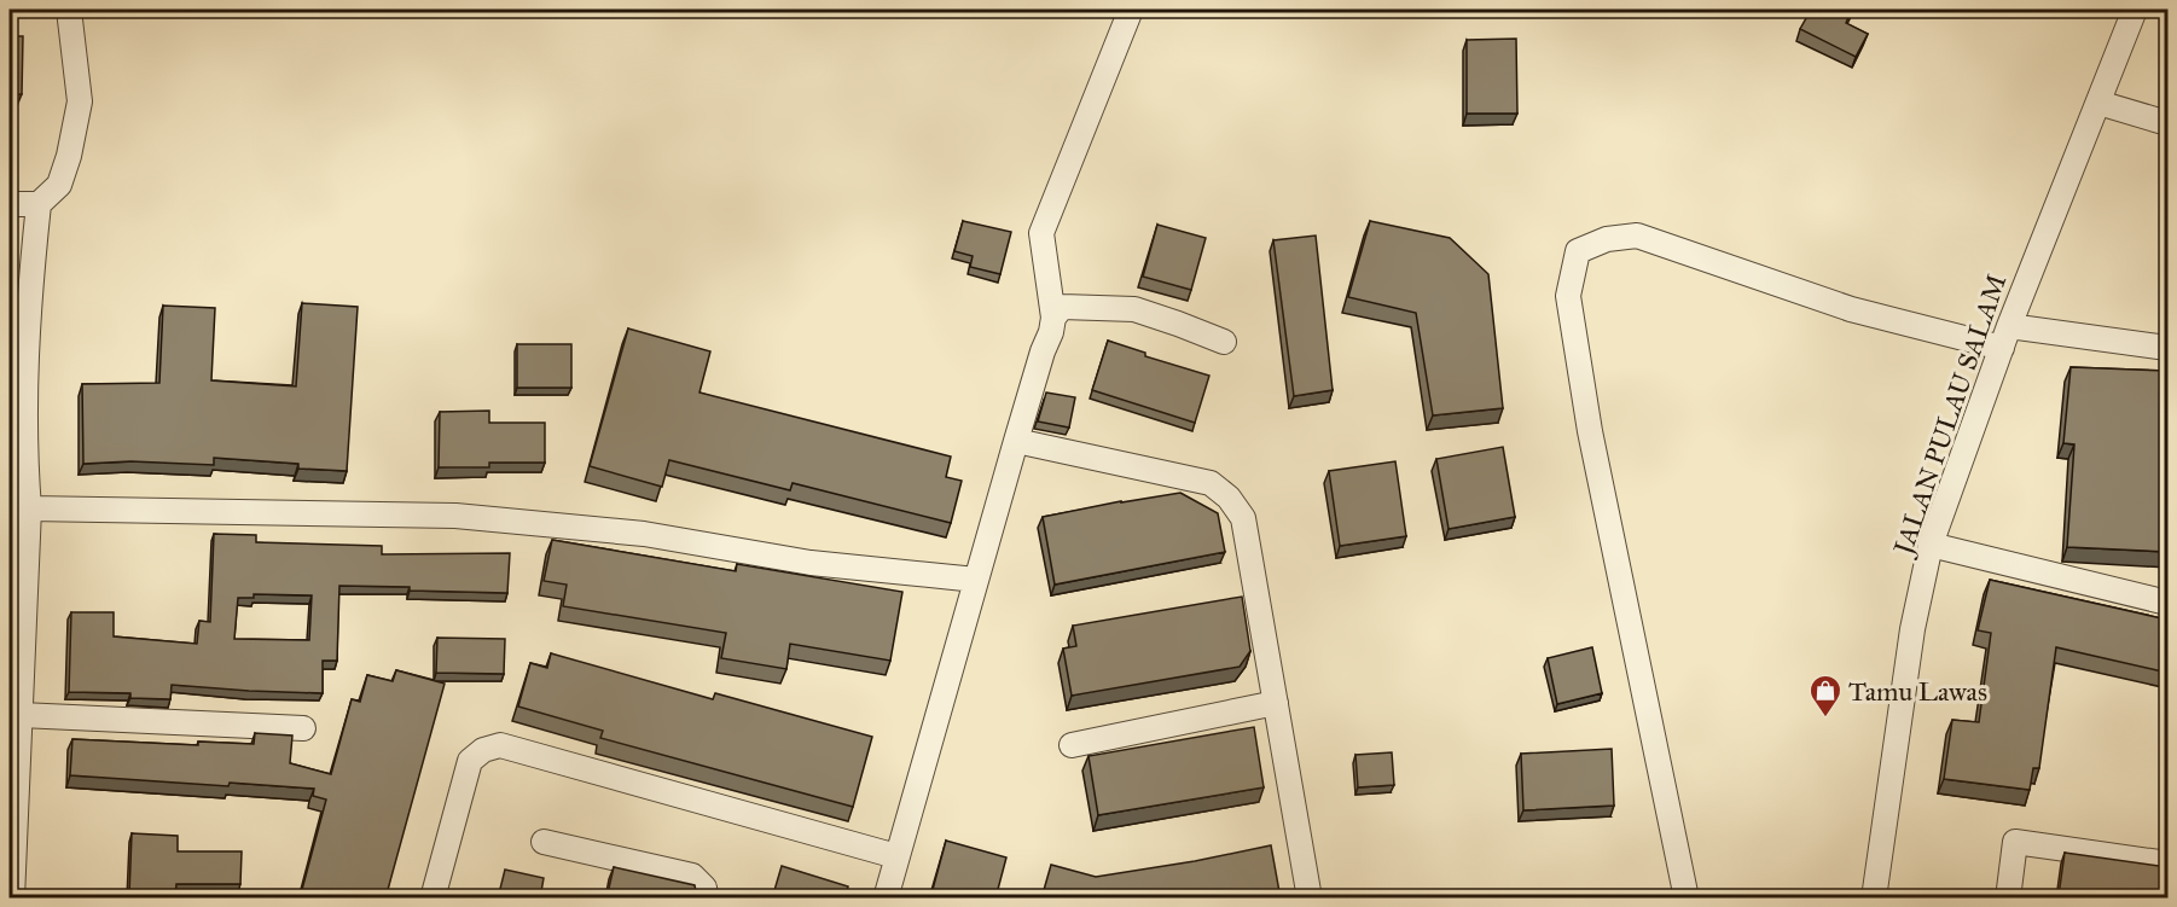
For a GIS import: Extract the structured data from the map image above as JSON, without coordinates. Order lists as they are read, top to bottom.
{
  "streets": {
    "street": ["JALAN PULAU SALAM"]
  },
  "places": {
    "shop": ["Tamu Lawas"]
  }
}
